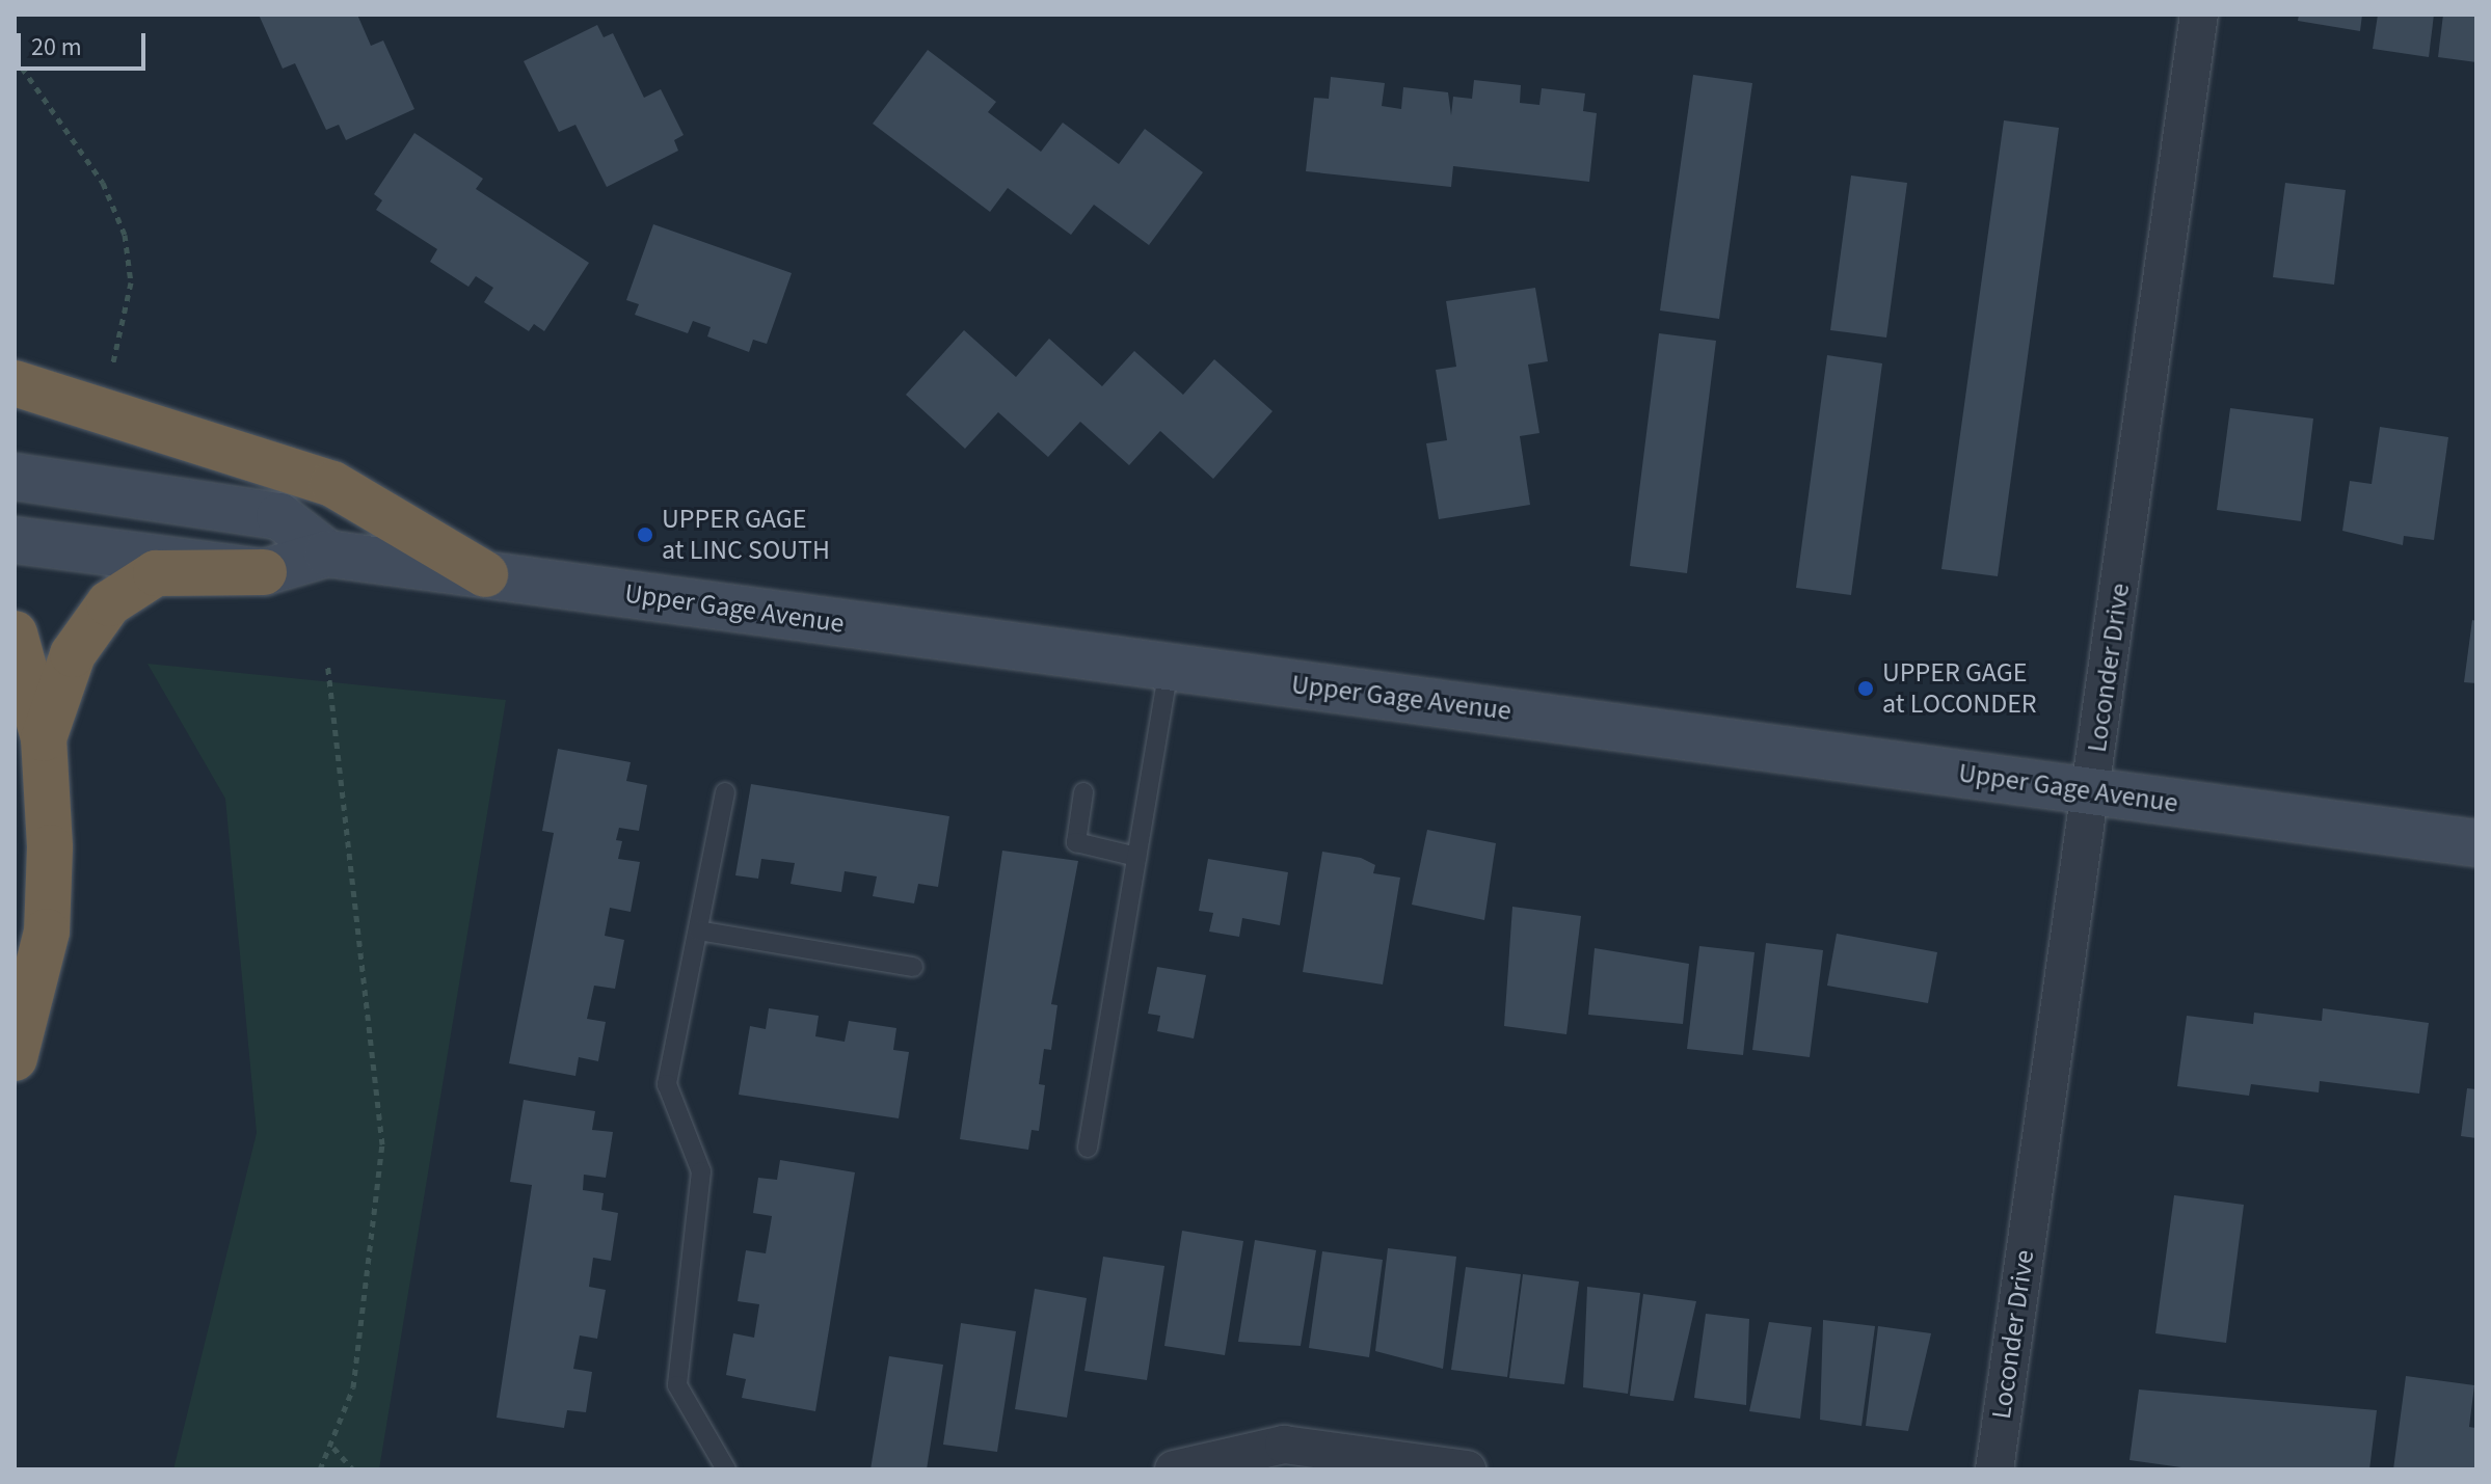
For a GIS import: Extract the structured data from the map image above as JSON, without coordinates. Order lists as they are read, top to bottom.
{
  "streets": {
    "main road": ["Upper Gage Avenue"],
    "street": ["Loconder Drive"]
  },
  "crossings": [
    ["Upper Gage Avenue", "Loconder Drive"]
  ],
  "places": ["UPPER GAGE at LINC SOUTH", "UPPER GAGE at LOCONDER"],
  "scale_bar": "20 m"
}
